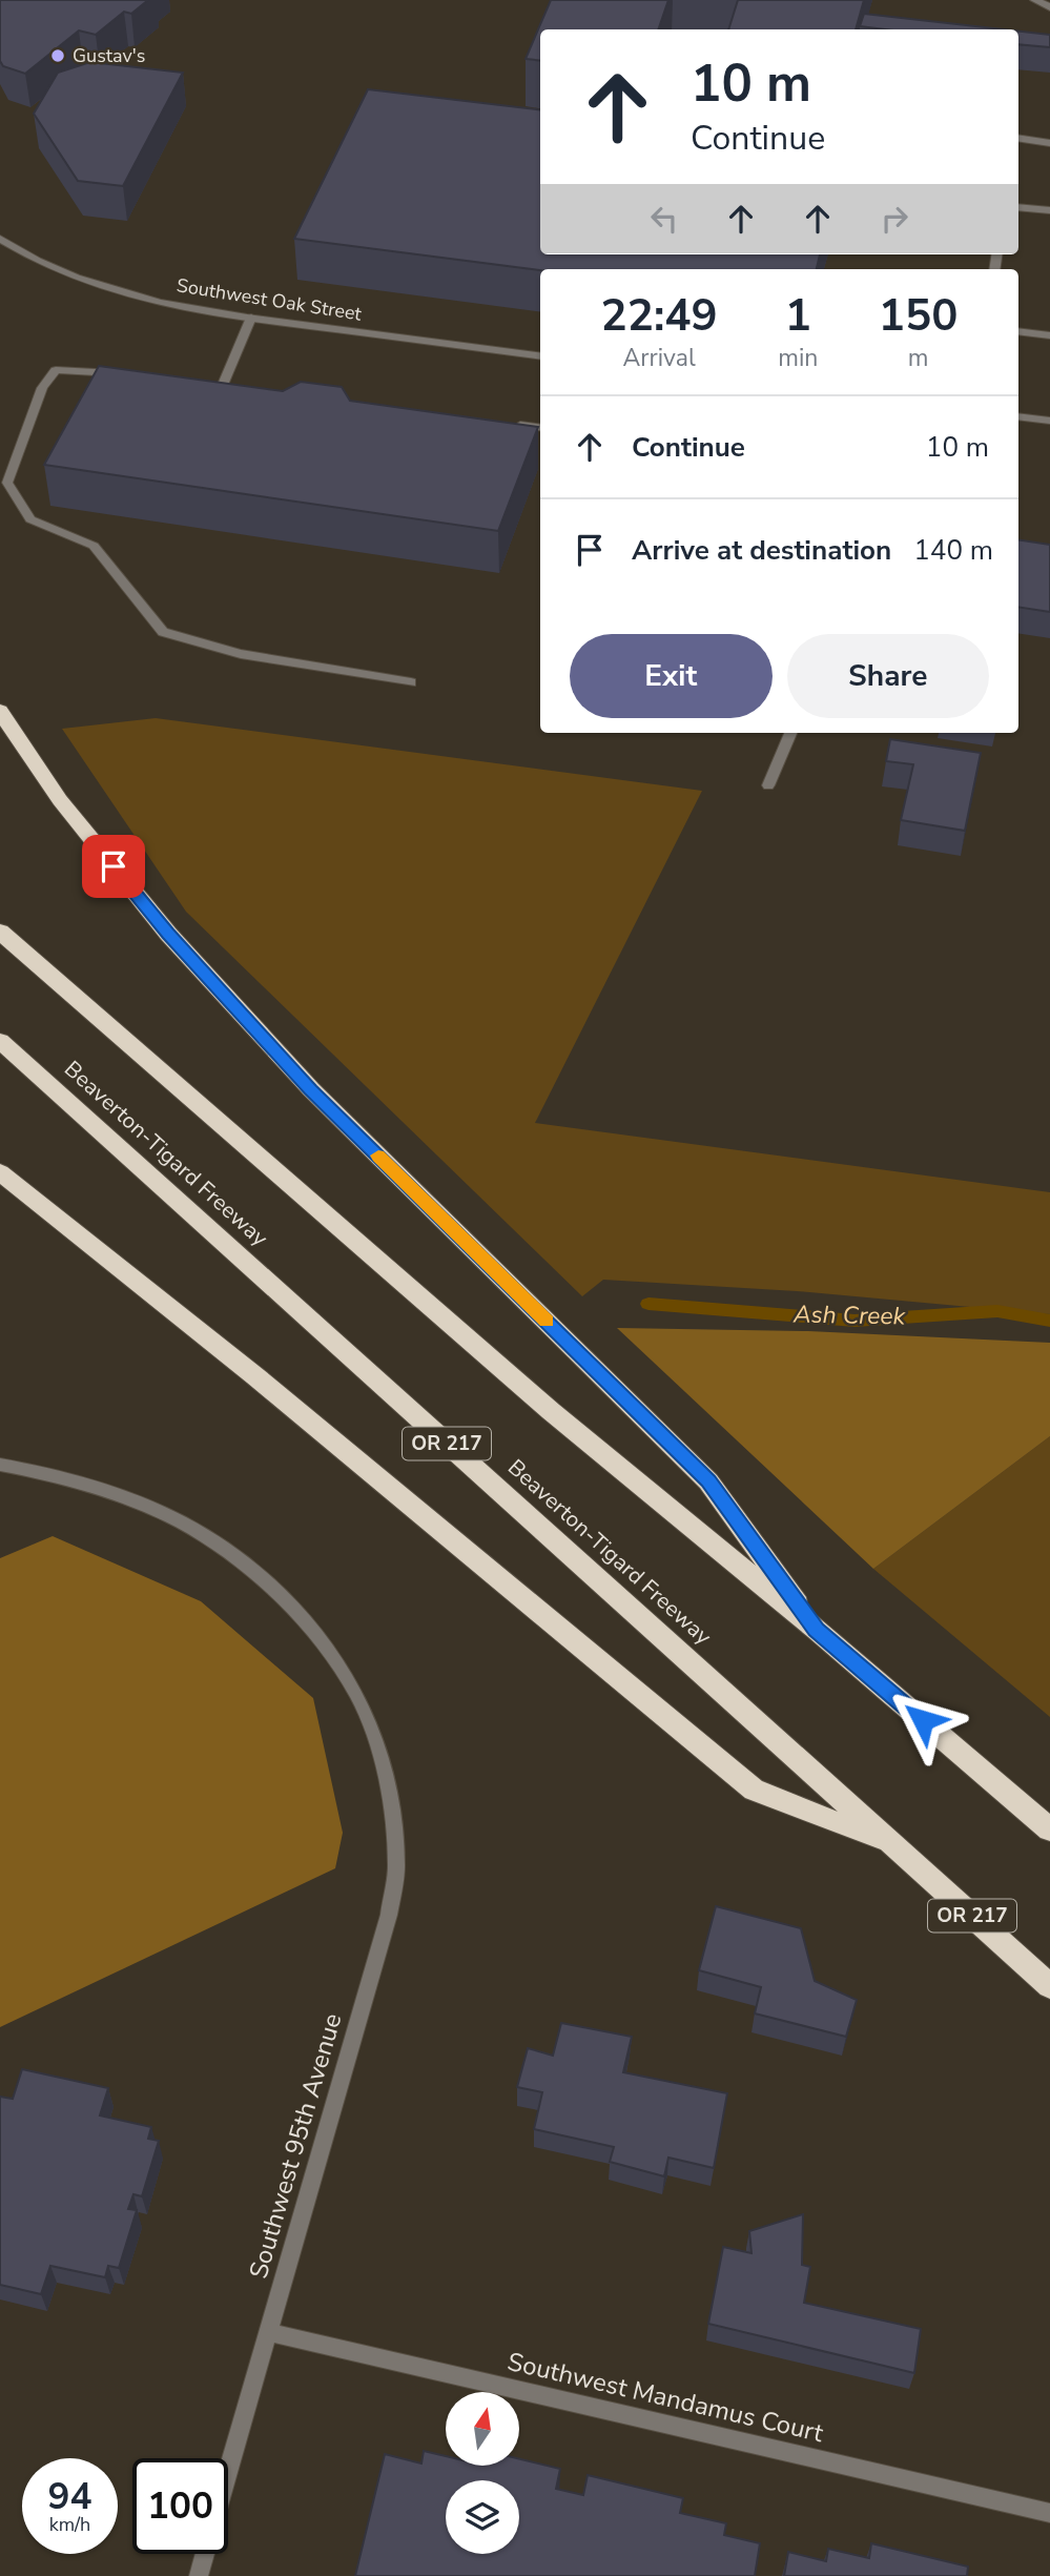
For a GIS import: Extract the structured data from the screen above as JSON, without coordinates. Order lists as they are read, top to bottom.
{
  "streets": {
    "highway": ["Beaverton-Tigard Freeway", "OR 217"],
    "street": ["Southwest Oak Street", "Southwest 95th Avenue", "Southwest Mandamus Court"]
  },
  "crossings": [
    ["Southwest 95th Avenue", "Southwest Mandamus Court"]
  ],
  "water": ["Ash Creek"],
  "places": ["Gustav's"],
  "north": "top",
  "page": {
    "turn": ["10 m", "Continue"],
    "eta": [
      "22:49",
      "Arrival",
      "1",
      "min",
      "150",
      "m"
    ],
    "list": [
      {
        "name": "Continue",
        "value": "10 m"
      },
      {
        "name": "Arrive at destination",
        "value": "140 m"
      }
    ],
    "buttons": ["Exit", "Share"],
    "speed": "94 km/h",
    "limit": "100"
  }
}
